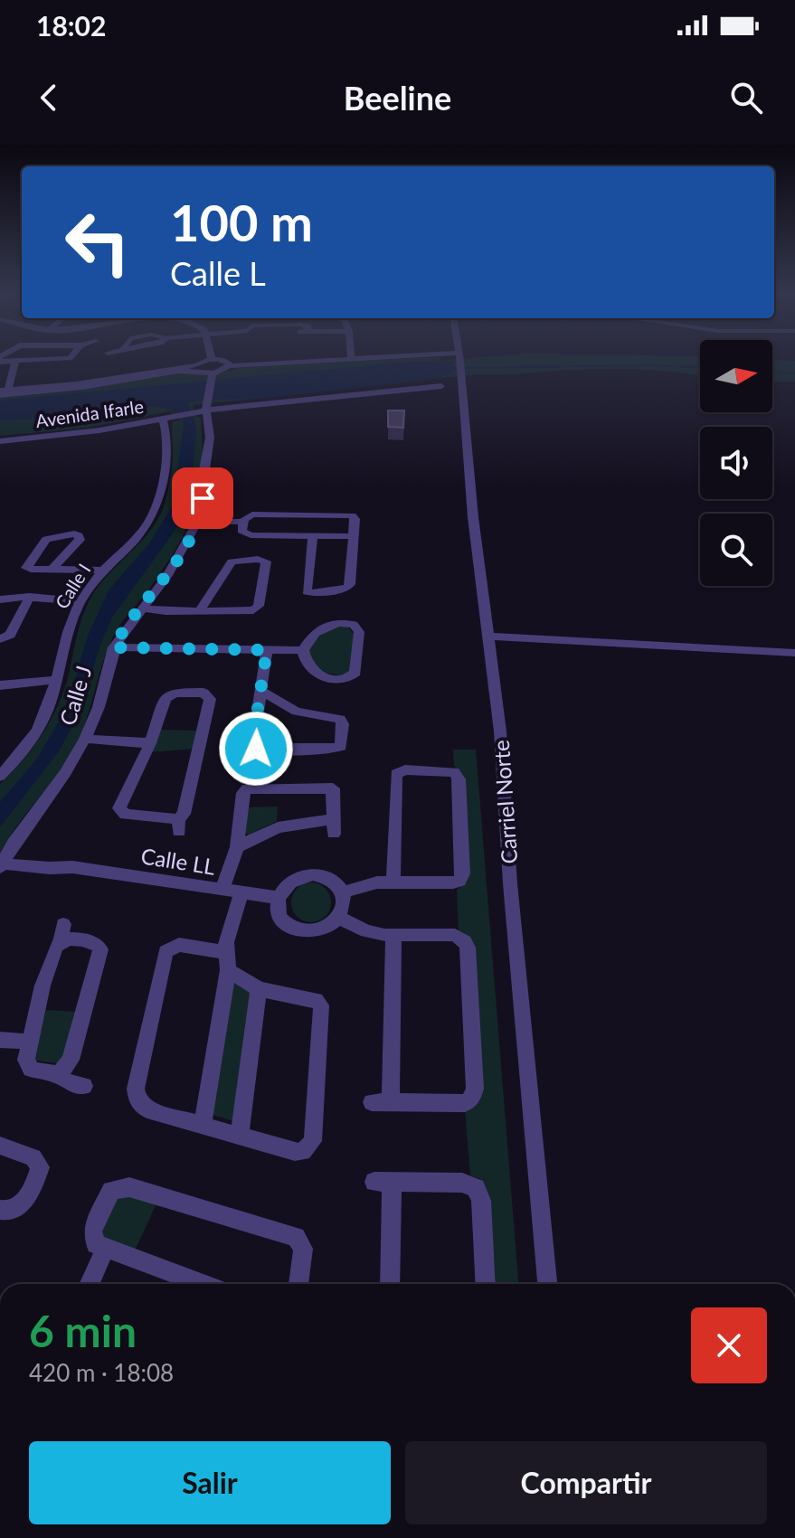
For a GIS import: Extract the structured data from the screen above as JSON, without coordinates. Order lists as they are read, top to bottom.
{
  "streets": {
    "street": [
      "Avenida Ifarle",
      "Calle I",
      "Calle J",
      "Carriel Norte",
      "Calle LL"
    ]
  },
  "crossings": [
    ["Avenida Ifarle", "Calle I"],
    ["Avenida Ifarle", "Calle J"],
    ["Calle J", "Calle LL"]
  ],
  "north": "right",
  "page": {
    "status": "18:02",
    "header": "Beeline",
    "turn": ["100 m", "Calle L"],
    "heading": ["6 min", "420 m · 18:08"],
    "buttons": ["Salir", "Compartir"]
  }
}
